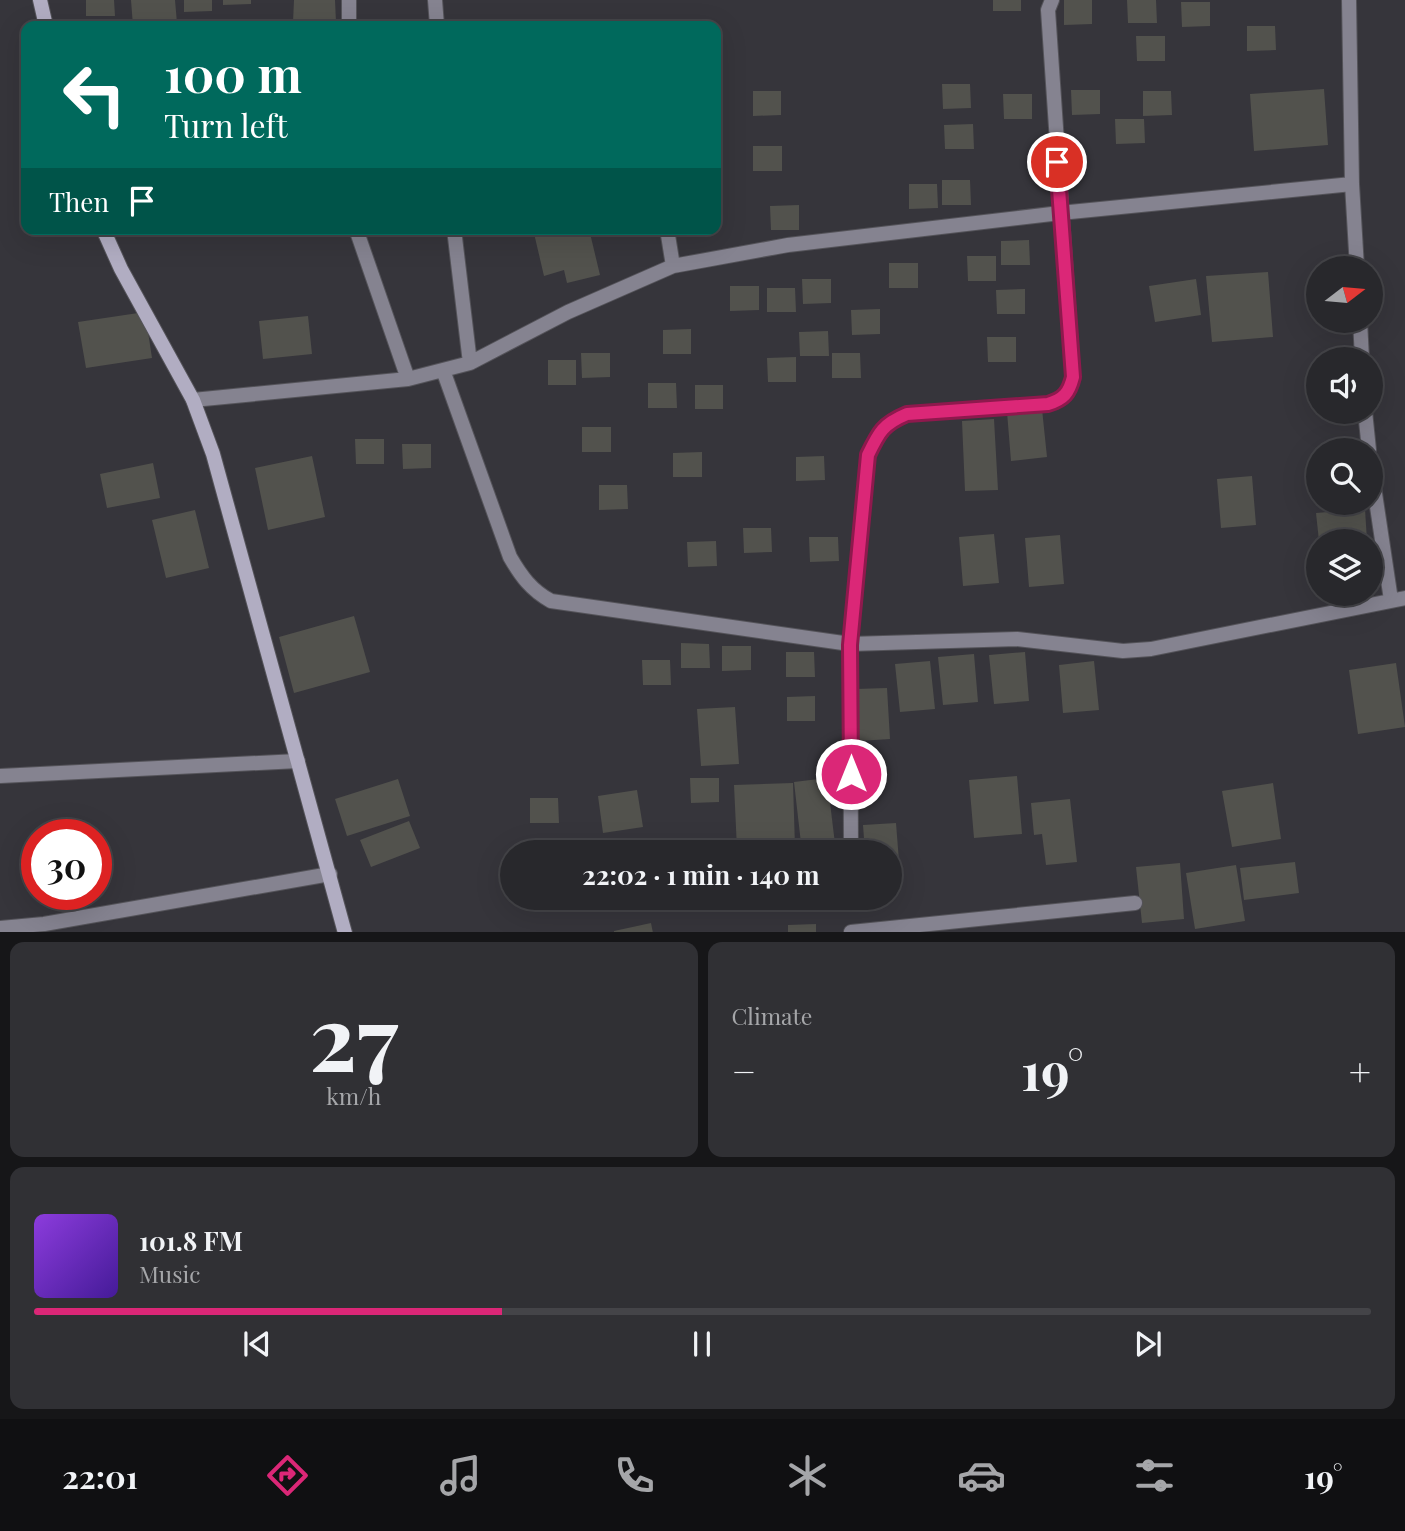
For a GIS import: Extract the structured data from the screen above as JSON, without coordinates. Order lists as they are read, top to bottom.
{
  "north": "right",
  "page": {
    "turn": ["100 m", "Turn left"],
    "then": "Then",
    "limit": "30",
    "trip": "22:02 · 1 min · 140 m",
    "tile": [
      ["27", "km/h"],
      "Climate"
    ],
    "heat": ["−", "19°", "+"],
    "song": ["101.8 FM", "Music"],
    "tabs": ["22:01", "19°"]
  }
}
